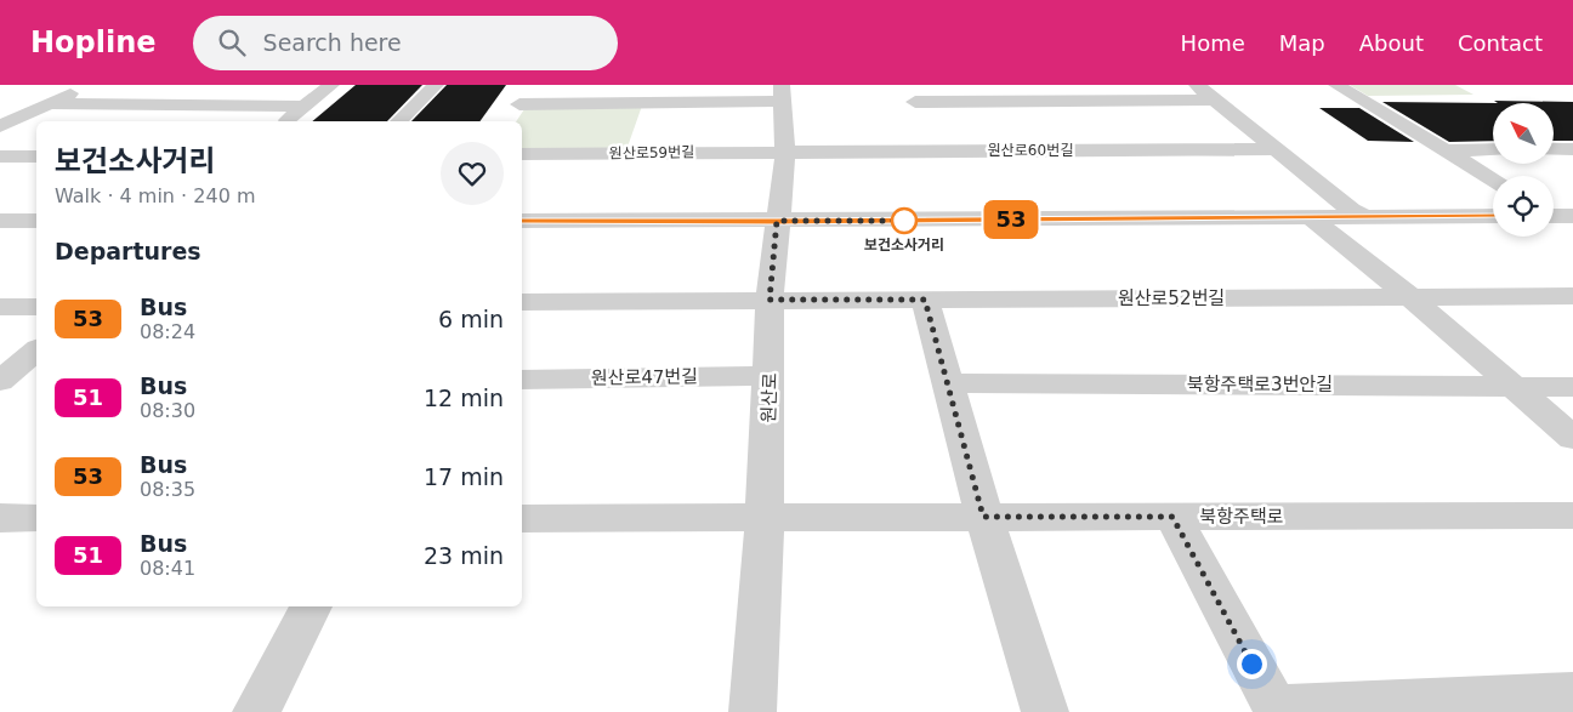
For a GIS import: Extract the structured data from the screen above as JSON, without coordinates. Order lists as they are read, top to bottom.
{
  "streets": {
    "street": [
      "원산로60번길",
      "원산로59번길",
      "원산로52번길",
      "원산로47번길",
      "북항주택로3번안길",
      "원산로",
      "북항주택로"
    ]
  },
  "crossings": [
    ["원산로60번길", "원산로59번길"],
    ["원산로60번길", "원산로"],
    ["원산로59번길", "원산로"],
    ["원산로52번길", "원산로"],
    ["원산로47번길", "원산로"],
    ["원산로", "북항주택로"]
  ],
  "places": ["보건소사거리"],
  "lines": ["bus line 53"],
  "north": "top left",
  "page": {
    "header": "Hopline",
    "search": "Search here",
    "nav": [
      "Home",
      "Map",
      "About",
      "Contact"
    ],
    "on_map": "53",
    "heading": [
      ["보건소사거리", "Walk · 4 min · 240 m"],
      "Departures"
    ],
    "list": [
      {
        "mark": "53",
        "name": "Bus",
        "note": "08:24",
        "value": "6 min"
      },
      {
        "mark": "51",
        "name": "Bus",
        "note": "08:30",
        "value": "12 min"
      },
      {
        "mark": "53",
        "name": "Bus",
        "note": "08:35",
        "value": "17 min"
      },
      {
        "mark": "51",
        "name": "Bus",
        "note": "08:41",
        "value": "23 min"
      }
    ]
  }
}
